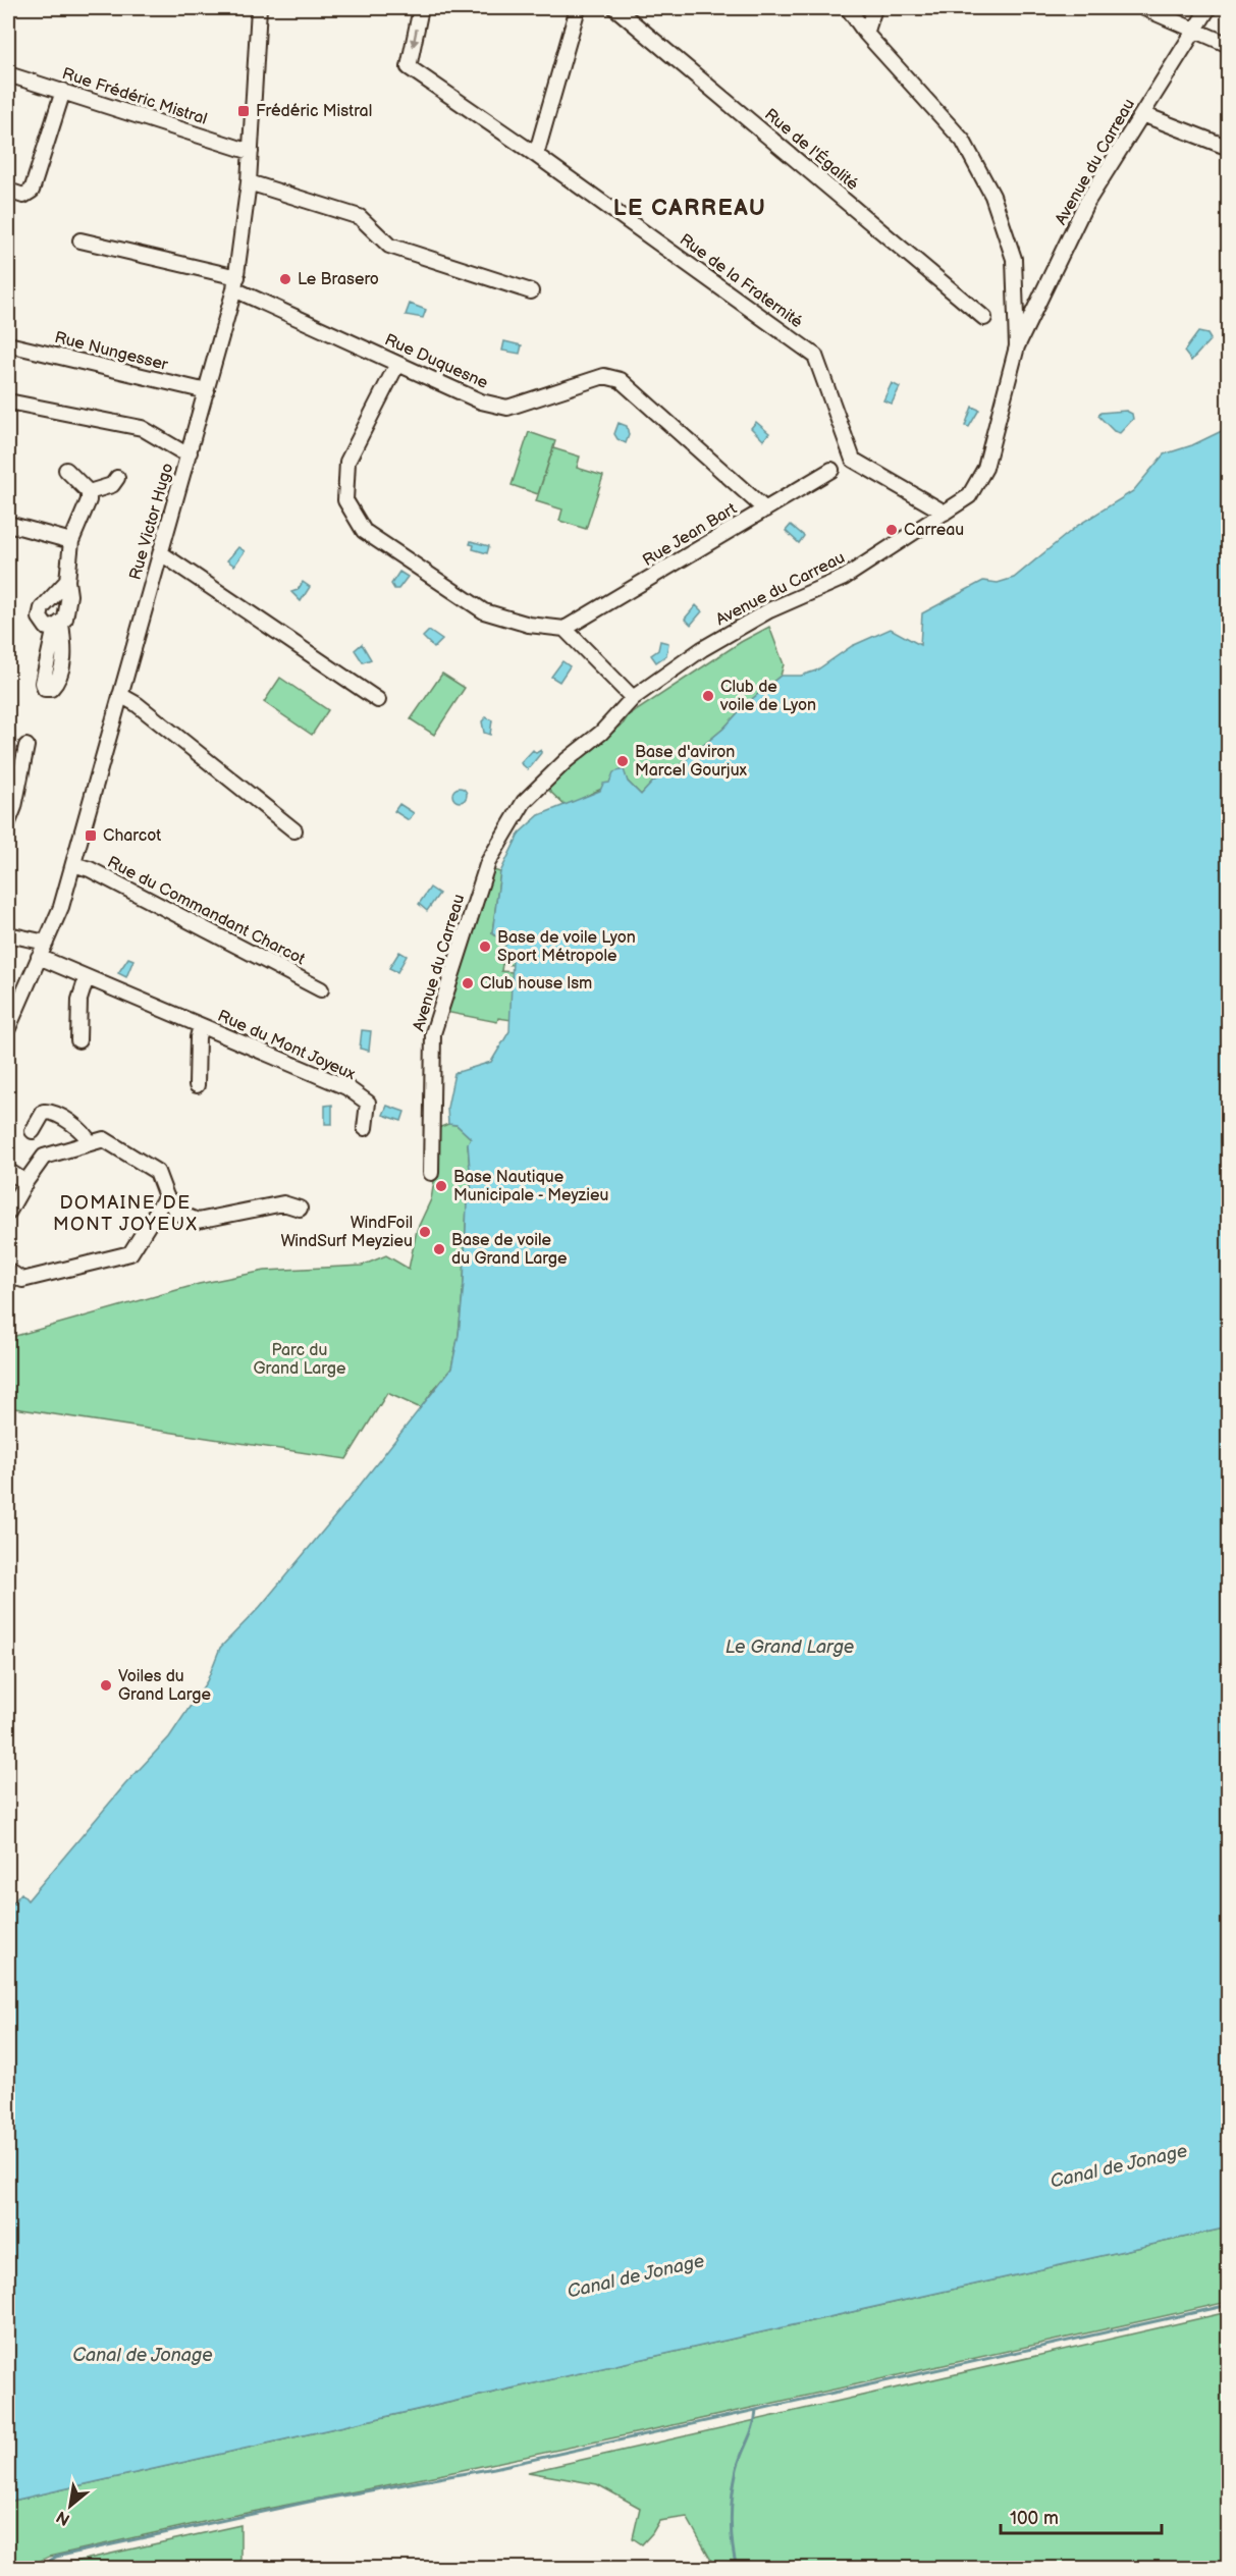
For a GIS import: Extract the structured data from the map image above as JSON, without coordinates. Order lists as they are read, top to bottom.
{
  "streets": {
    "street": [
      "Rue Frédéric Mistral",
      "Rue de l'Égalité",
      "Avenue du Carreau",
      "Rue de la Fraternité",
      "Rue Nungesser",
      "Rue Duquesne",
      "Rue Victor Hugo",
      "Rue Jean Bart",
      "Rue du Commandant Charcot",
      "Rue du Mont Joyeux"
    ]
  },
  "crossings": [
    ["Rue Frédéric Mistral", "Rue Victor Hugo"],
    ["Avenue du Carreau", "Rue de la Fraternité"],
    ["Rue Nungesser", "Rue Victor Hugo"],
    ["Rue Duquesne", "Rue Victor Hugo"],
    ["Rue Duquesne", "Rue Jean Bart"],
    ["Rue Victor Hugo", "Rue du Commandant Charcot"],
    ["Rue Victor Hugo", "Rue du Mont Joyeux"]
  ],
  "districts": ["LE CARREAU", "DOMAINE DE MONT JOYEUX"],
  "water": ["Le Grand Large", "Canal de Jonage"],
  "parks": ["Parc du Grand Large"],
  "places": {
    "transit": ["Frédéric Mistral", "Charcot"],
    "other": [
      "Le Brasero",
      "Carreau",
      "Club de voile de Lyon",
      "Base d'aviron Marcel Gourjux",
      "Base de voile Lyon Sport Métropole",
      "Club house lsm",
      "Base Nautique Municipale - Meyzieu",
      "WindFoil WindSurf Meyzieu",
      "Base de voile du Grand Large",
      "Voiles du Grand Large"
    ]
  },
  "scale_bar": "100 m",
  "north": "bottom left"
}
